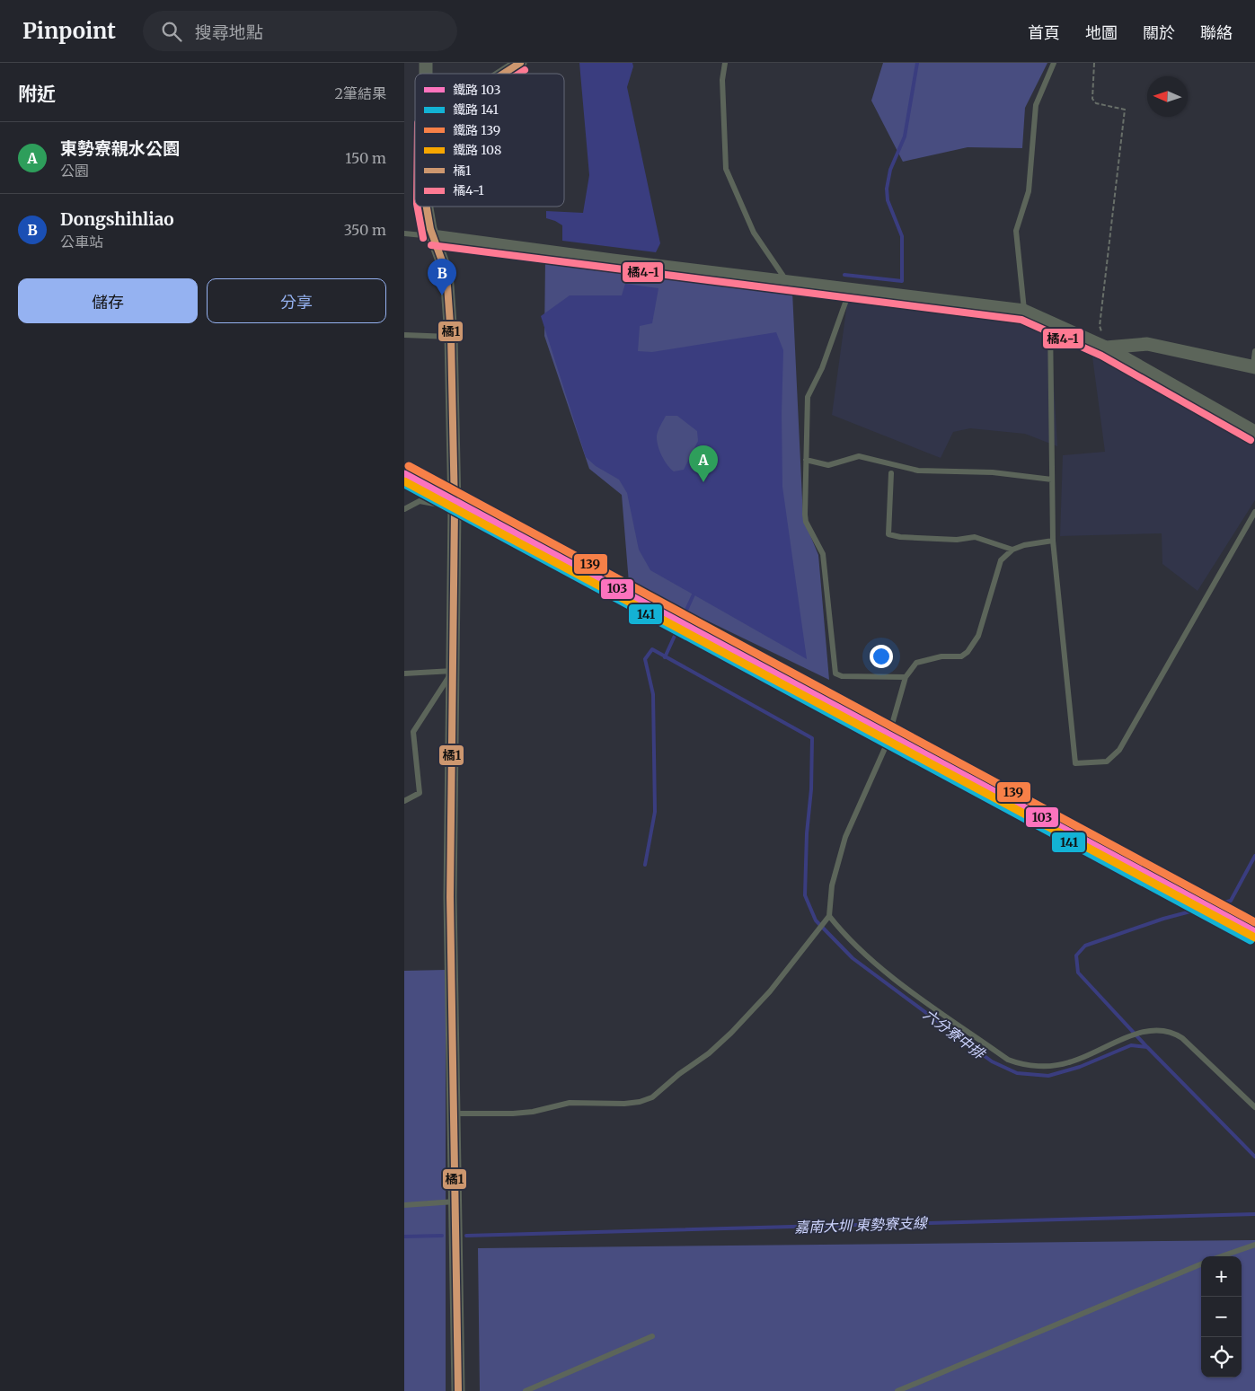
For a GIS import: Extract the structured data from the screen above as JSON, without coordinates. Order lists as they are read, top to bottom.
{
  "water": ["六分寮中排", "嘉南大圳 東勢寮支線"],
  "lines": [
    "transit line 橘1",
    "transit line 橘4-1",
    "rail line 139",
    "rail line 103",
    "rail line 108",
    "rail line 141"
  ],
  "legend": [
    "鐵路 103",
    "鐵路 141",
    "鐵路 139",
    "鐵路 108",
    "橘1",
    "橘4-1"
  ],
  "north": "left",
  "page": {
    "header": "Pinpoint",
    "search": "搜尋地點",
    "nav": [
      "首頁",
      "地圖",
      "關於",
      "聯絡"
    ],
    "heading": ["附近", "2筆結果"],
    "list": [
      {
        "mark": "A",
        "name": "東勢寮親水公園",
        "note": "公園",
        "value": "150 m"
      },
      {
        "mark": "B",
        "name": "Dongshihliao",
        "note": "公車站",
        "value": "350 m"
      }
    ],
    "pins": ["B", "A"],
    "buttons": ["儲存", "分享"],
    "map_buttons": ["+", "−"]
  }
}
